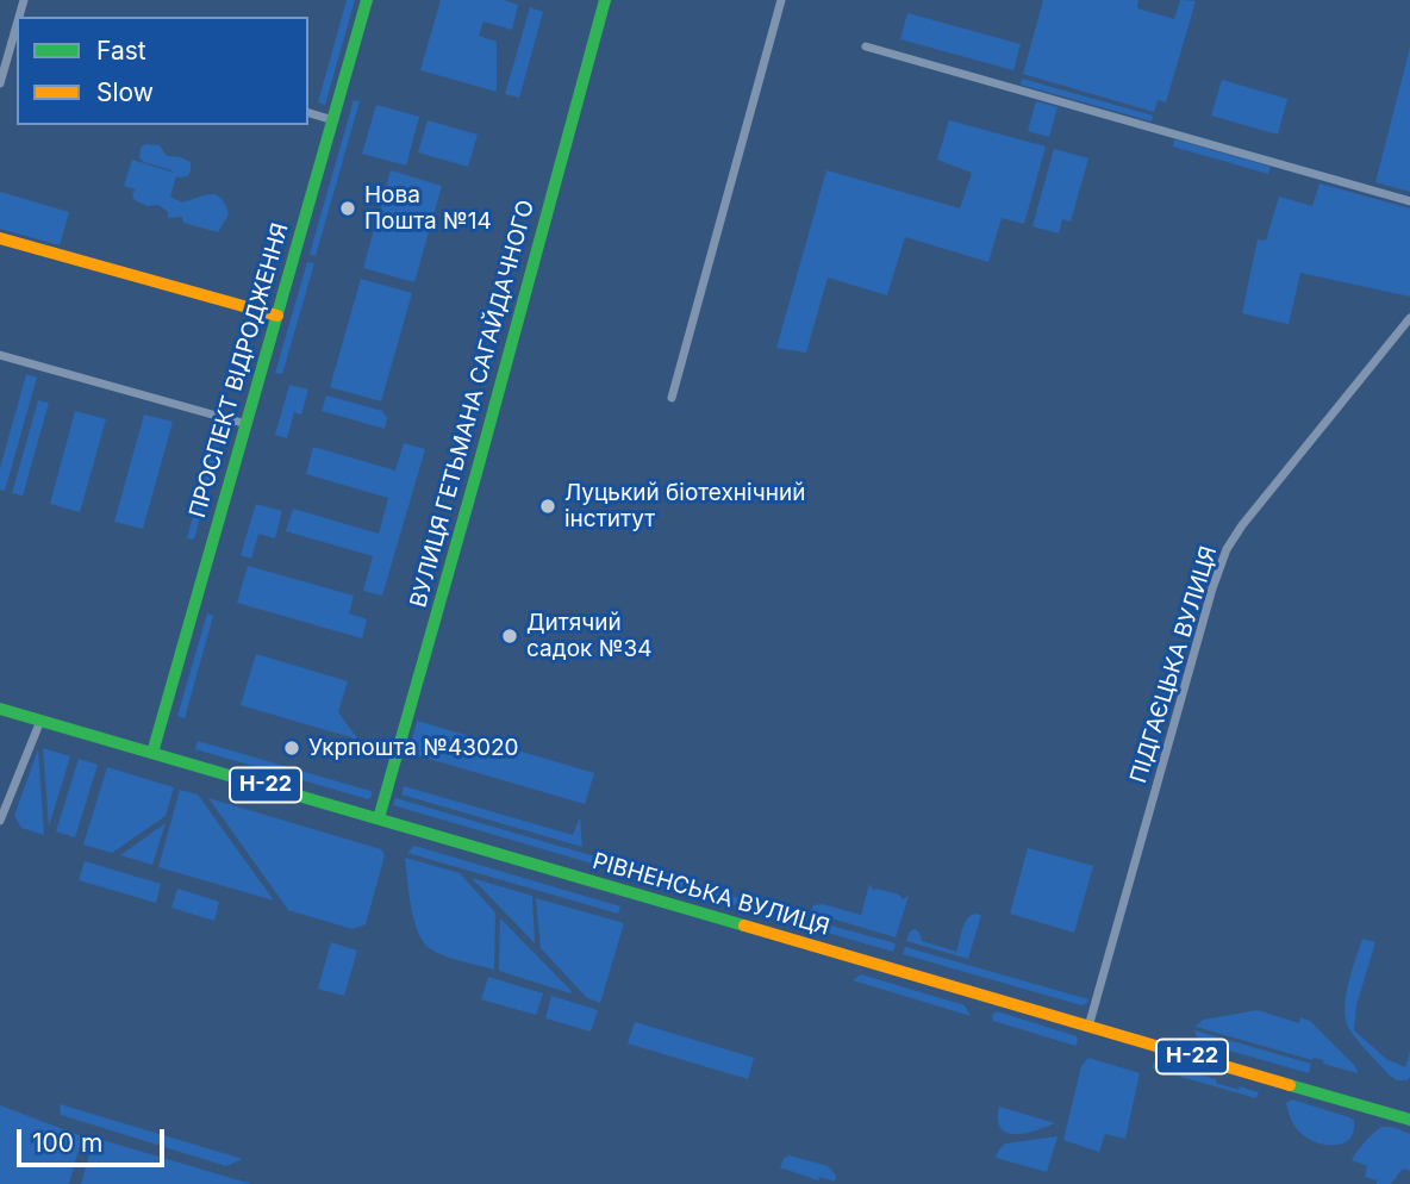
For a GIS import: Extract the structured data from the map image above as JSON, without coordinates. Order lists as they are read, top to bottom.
{
  "streets": {
    "main road": [
      "ПРОСПЕКТ ВІДРОДЖЕННЯ",
      "ВУЛИЦЯ ГЕТЬМАНА САГАЙДАЧНОГО",
      "Н-22",
      "РІВНЕНСЬКА ВУЛИЦЯ"
    ],
    "street": ["ПІДГАЄЦЬКА ВУЛИЦЯ"]
  },
  "crossings": [
    ["ПРОСПЕКТ ВІДРОДЖЕННЯ", "РІВНЕНСЬКА ВУЛИЦЯ"],
    ["ВУЛИЦЯ ГЕТЬМАНА САГАЙДАЧНОГО", "РІВНЕНСЬКА ВУЛИЦЯ"],
    ["ПІДГАЄЦЬКА ВУЛИЦЯ", "РІВНЕНСЬКА ВУЛИЦЯ"]
  ],
  "places": [
    "Нова Пошта №14",
    "Луцький біотехнічний інститут",
    "Дитячий садок №34",
    "Укрпошта №43020"
  ],
  "legend": ["Fast", "Slow"],
  "scale_bar": "100 m"
}
